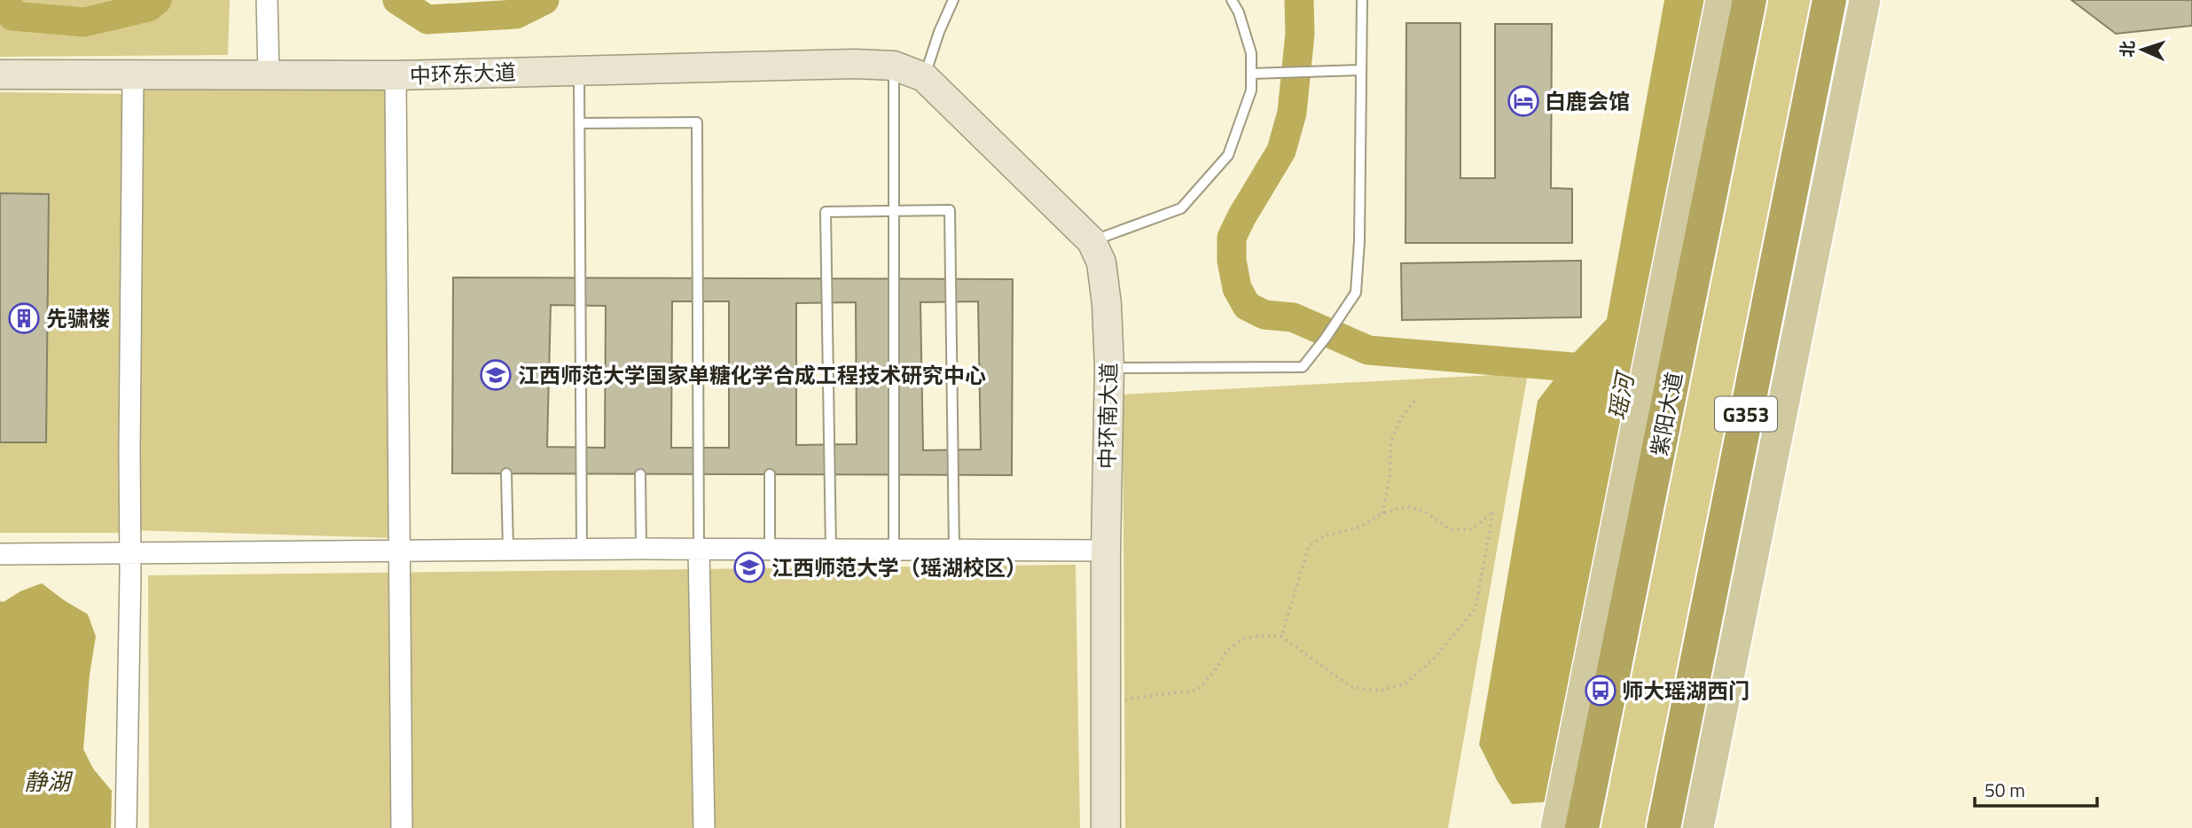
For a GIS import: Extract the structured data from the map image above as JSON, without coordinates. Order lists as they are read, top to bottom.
{
  "streets": {
    "highway": ["紫阳大道", "G353"],
    "street": ["中环东大道", "中环南大道"]
  },
  "crossings": [
    ["中环东大道", "中环南大道"]
  ],
  "water": ["瑶河", "静湖"],
  "places": {
    "hotel": ["白鹿会馆"],
    "building": ["先骕楼"],
    "school or university": ["江西师范大学国家单糖化学合成工程技术研究中心", "江西师范大学（瑶湖校区）"],
    "bus stop": ["师大瑶湖西门"]
  },
  "scale_bar": "50 m",
  "north": "left"
}
